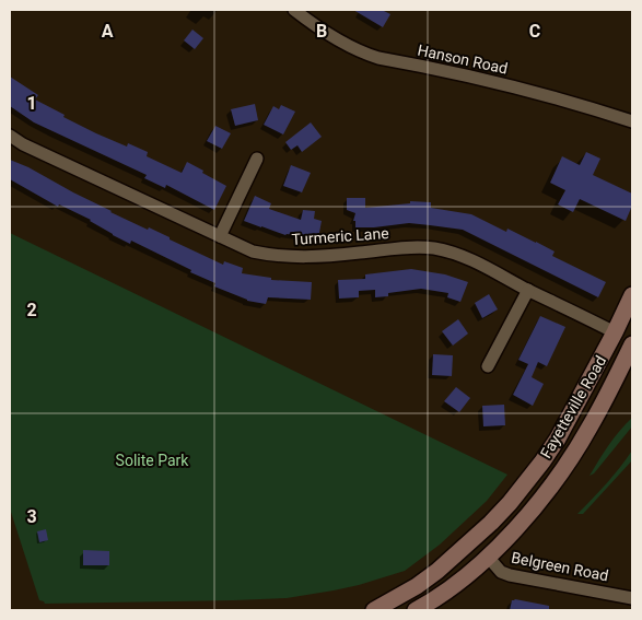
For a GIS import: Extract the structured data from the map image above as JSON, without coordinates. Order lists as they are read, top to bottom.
{
  "streets": {
    "main road": ["Fayetteville Road"],
    "street": ["Hanson Road", "Turmeric Lane", "Belgreen Road"]
  },
  "crossings": [
    ["Turmeric Lane", "Fayetteville Road"],
    ["Fayetteville Road", "Belgreen Road"]
  ],
  "parks": ["Solite Park"],
  "grid": {
    "columns": ["A", "B", "C"],
    "rows": ["1", "2", "3"]
  }
}
